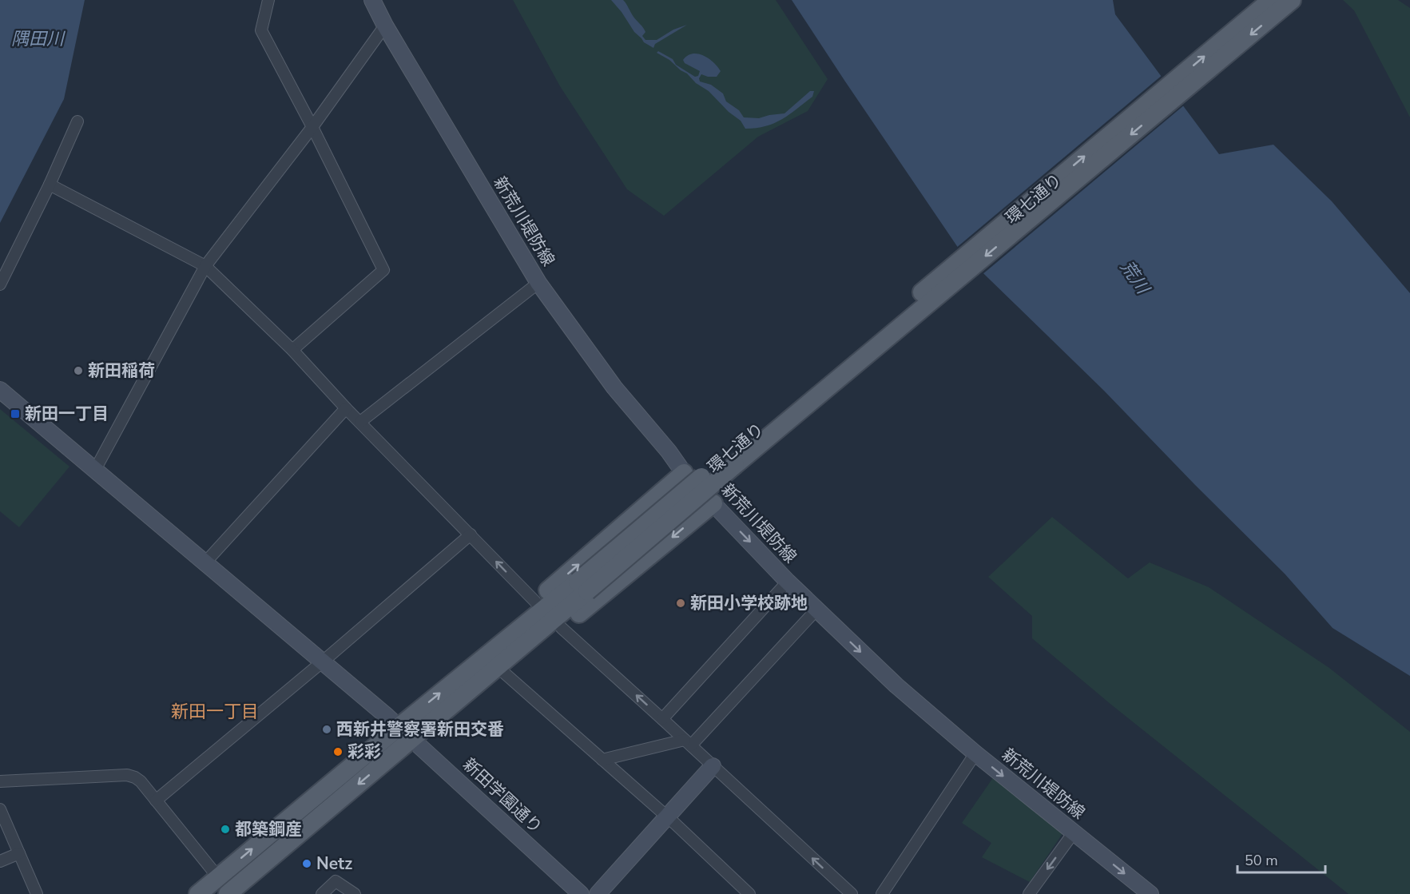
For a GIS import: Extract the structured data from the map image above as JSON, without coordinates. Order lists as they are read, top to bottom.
{
  "streets": {
    "main road": ["環七通り"],
    "street": ["新荒川堤防線", "新田学園通り"]
  },
  "crossings": [
    ["環七通り", "新田学園通り"]
  ],
  "one_way": ["新荒川堤防線"],
  "districts": ["新田一丁目"],
  "water": ["隅田川", "荒川"],
  "places": {
    "other": [
      "新田稲荷",
      "新田小学校跡地",
      "西新井警察署新田交番",
      "彩彩",
      "都築鋼産",
      "Netz"
    ],
    "transit": ["新田一丁目"]
  },
  "scale_bar": "50 m"
}
